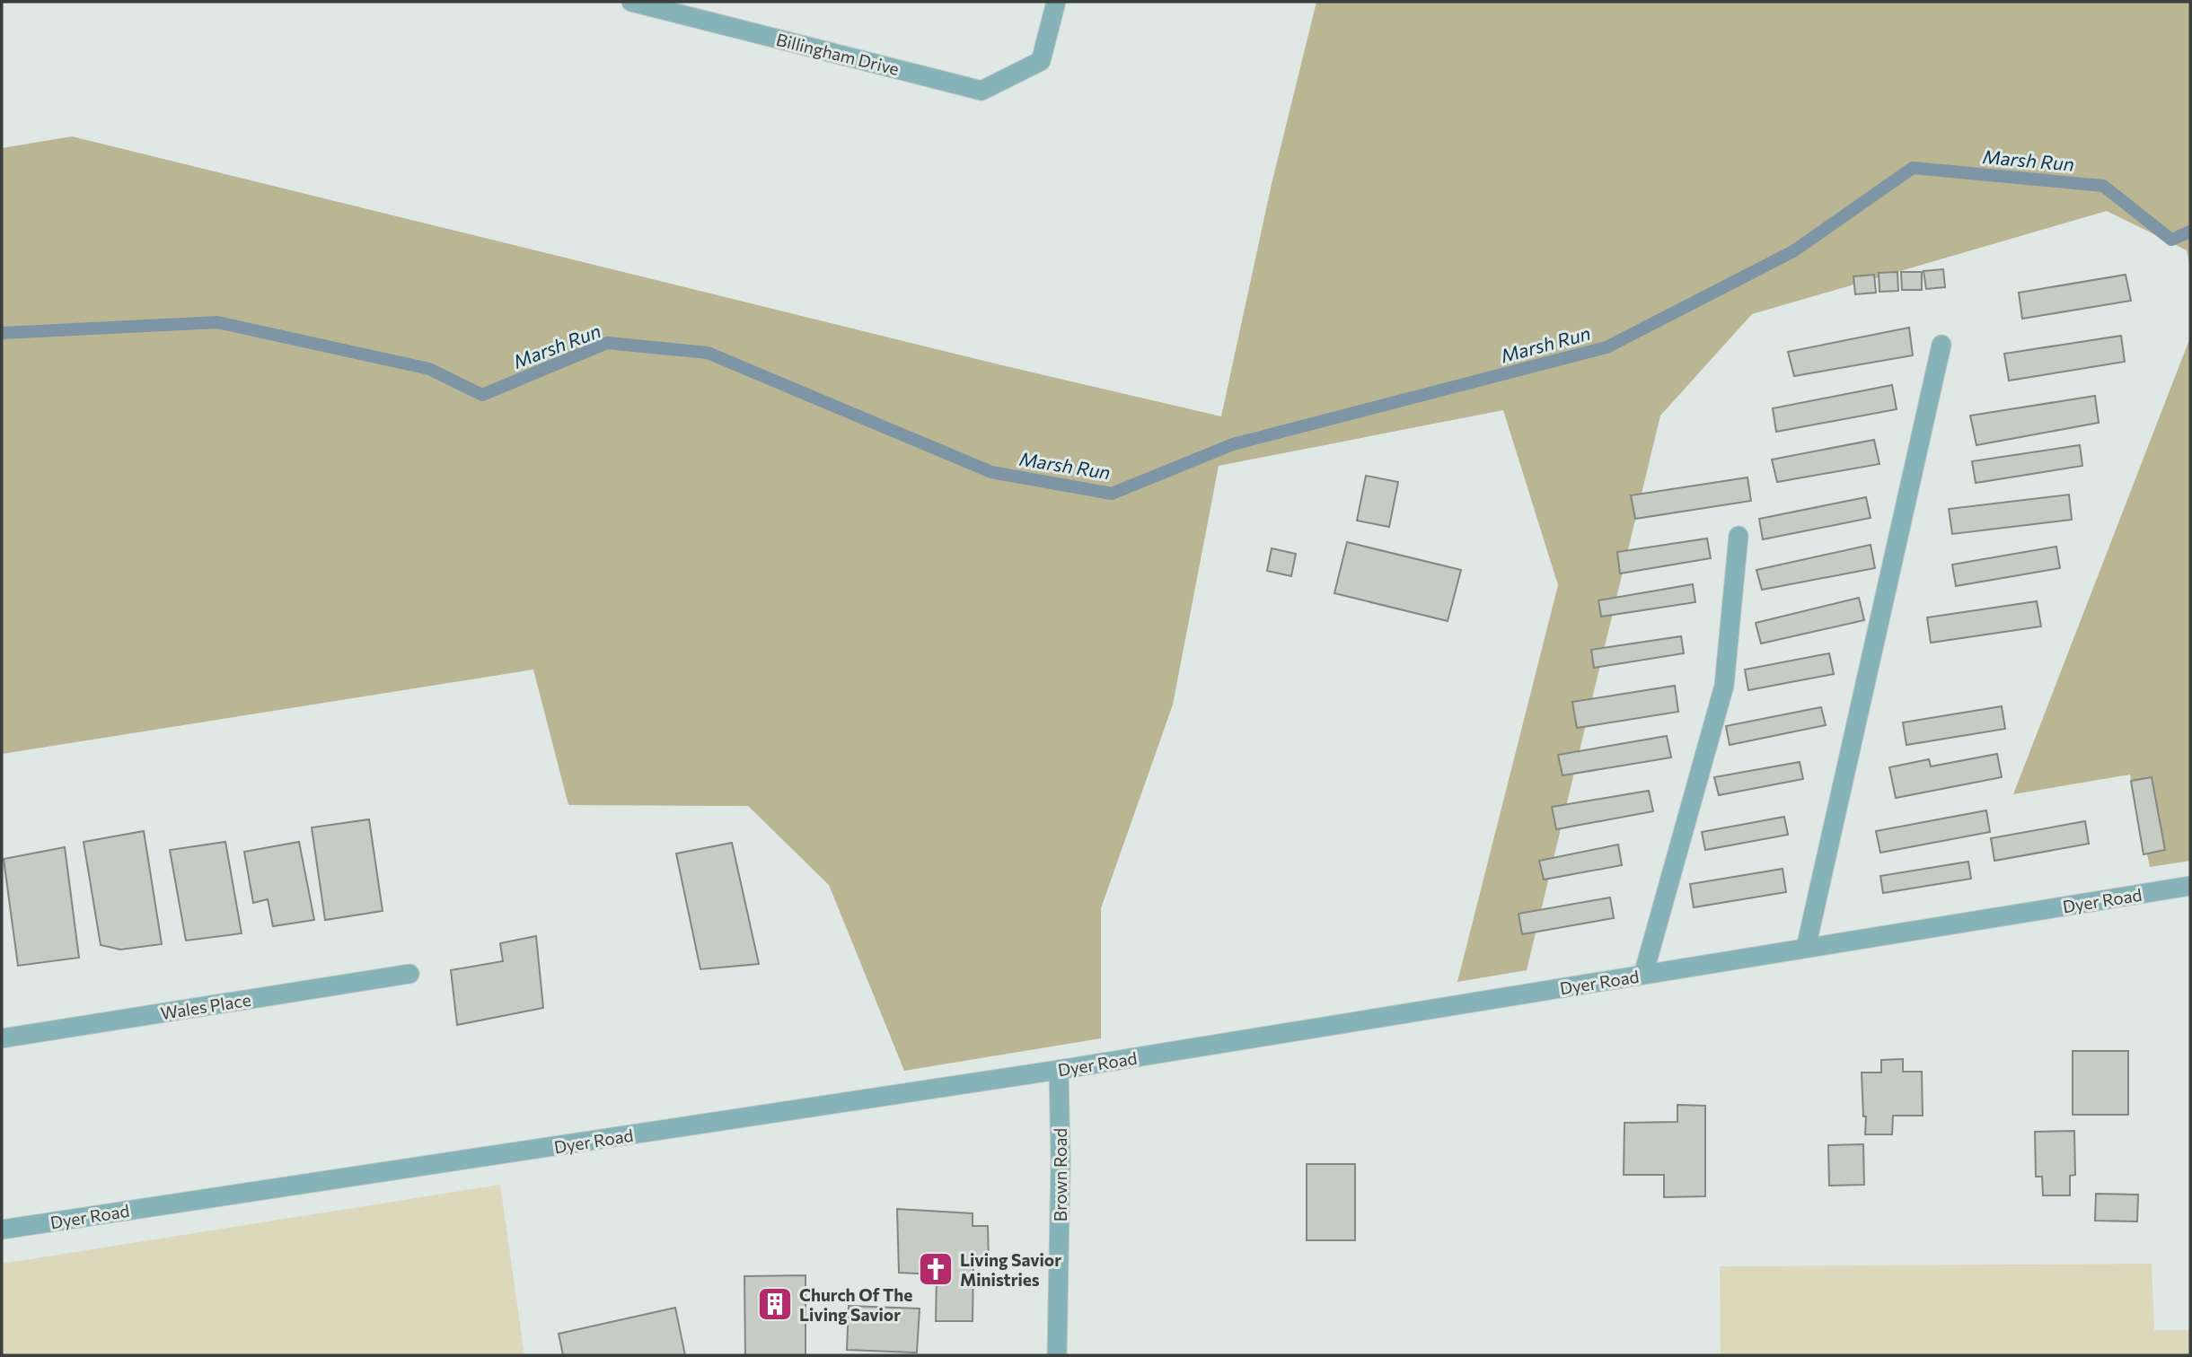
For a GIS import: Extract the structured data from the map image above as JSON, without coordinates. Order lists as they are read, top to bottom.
{
  "streets": {
    "street": [
      "Billingham Drive",
      "Dyer Road",
      "Wales Place",
      "Brown Road"
    ]
  },
  "crossings": [
    ["Dyer Road", "Brown Road"]
  ],
  "water": ["Marsh Run"],
  "places": {
    "church": ["Living Savior Ministries"],
    "building": ["Church Of The Living Savior"]
  }
}
